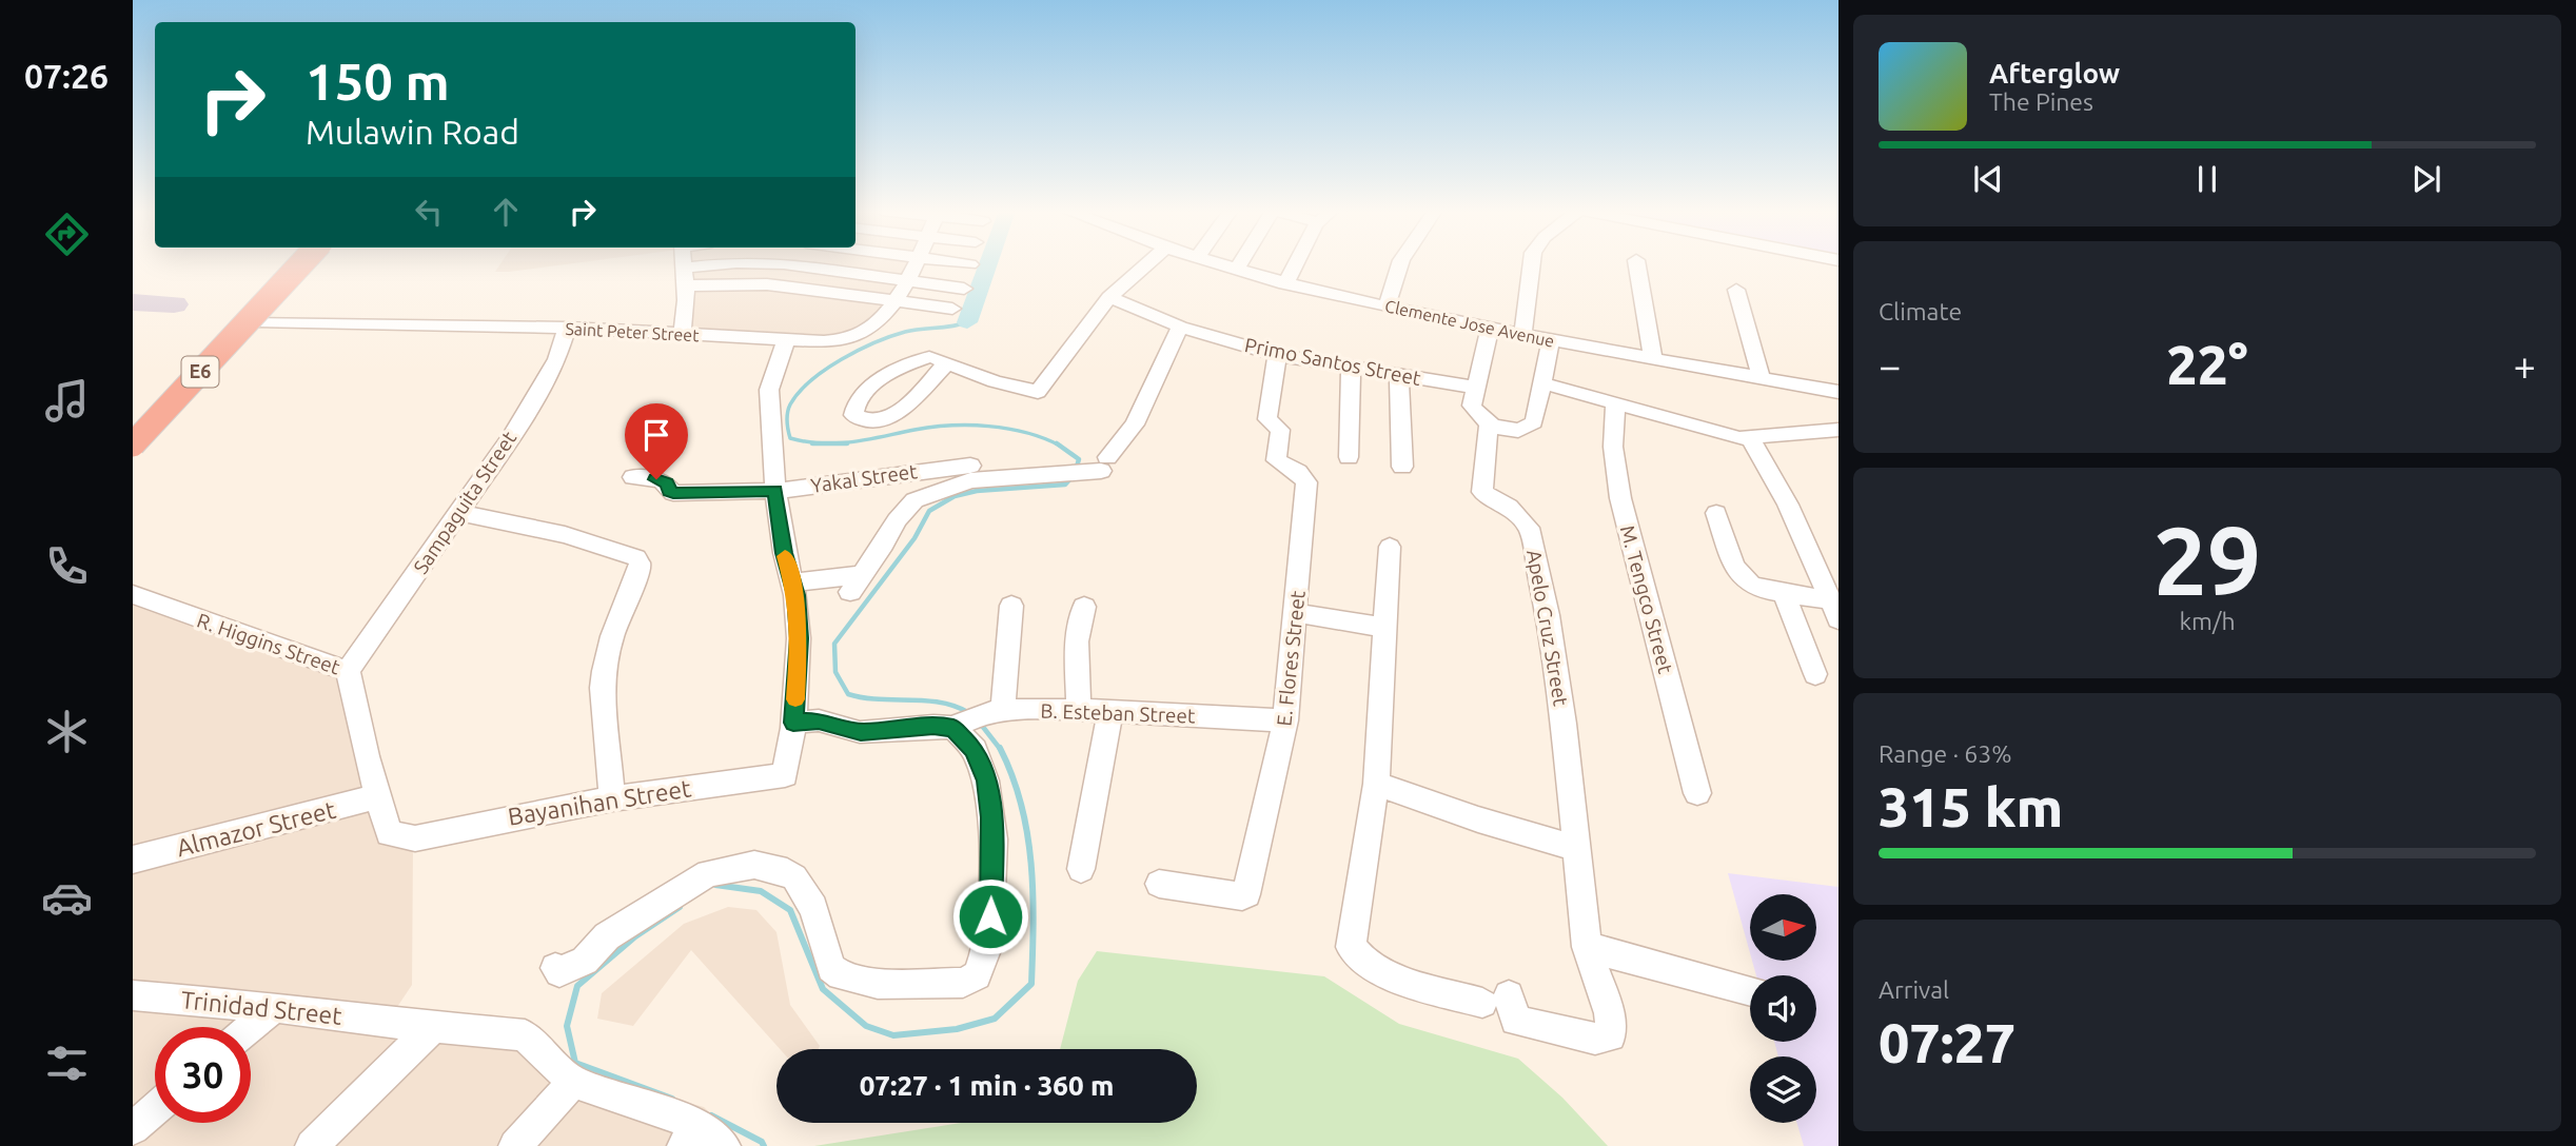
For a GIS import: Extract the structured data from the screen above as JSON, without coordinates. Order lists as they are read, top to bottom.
{
  "streets": {
    "highway": ["E6"],
    "street": [
      "Clemente Jose Avenue",
      "Saint Peter Street",
      "Primo Santos Street",
      "Yakal Street",
      "Sampaguita Street",
      "M. Tengco Street",
      "Apelo Cruz Street",
      "R. Higgins Street",
      "E. Flores Street",
      "B. Esteban Street",
      "Bayanihan Street",
      "Almazor Street",
      "Trinidad Street"
    ]
  },
  "crossings": [
    ["Saint Peter Street", "Sampaguita Street"],
    ["Primo Santos Street", "E. Flores Street"],
    ["Sampaguita Street", "R. Higgins Street"],
    ["R. Higgins Street", "Bayanihan Street"],
    ["R. Higgins Street", "Almazor Street"],
    ["E. Flores Street", "B. Esteban Street"]
  ],
  "north": "right",
  "page": {
    "tabs": "07:26",
    "turn": ["150 m", "Mulawin Road"],
    "song": ["Afterglow", "The Pines"],
    "tile": [
      "Climate",
      ["29", "km/h"],
      ["Range · 63%", "315 km"],
      ["Arrival", "07:27"]
    ],
    "heat": ["−", "22°", "+"],
    "limit": "30",
    "trip": "07:27 · 1 min · 360 m"
  }
}
